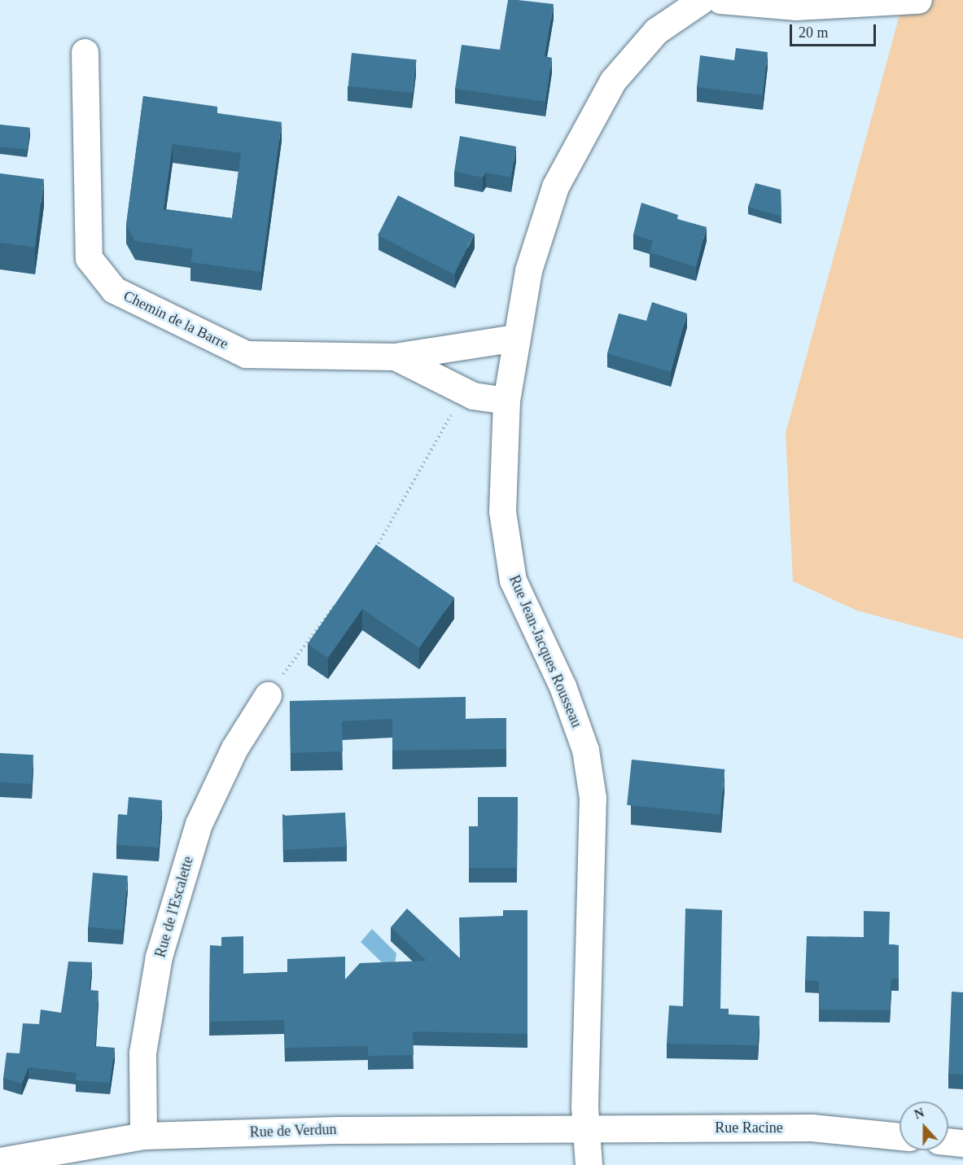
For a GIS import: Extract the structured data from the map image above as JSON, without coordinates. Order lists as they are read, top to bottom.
{
  "streets": {
    "street": [
      "Chemin de la Barre",
      "Rue Jean-Jacques Rousseau",
      "Rue de l'Escalette",
      "Rue Racine",
      "Rue de Verdun"
    ]
  },
  "crossings": [
    ["Chemin de la Barre", "Rue Jean-Jacques Rousseau"],
    ["Rue Jean-Jacques Rousseau", "Rue Racine"],
    ["Rue Jean-Jacques Rousseau", "Rue de Verdun"],
    ["Rue de l'Escalette", "Rue de Verdun"],
    ["Rue Racine", "Rue de Verdun"]
  ],
  "scale_bar": "20 m",
  "north": "top"
}
